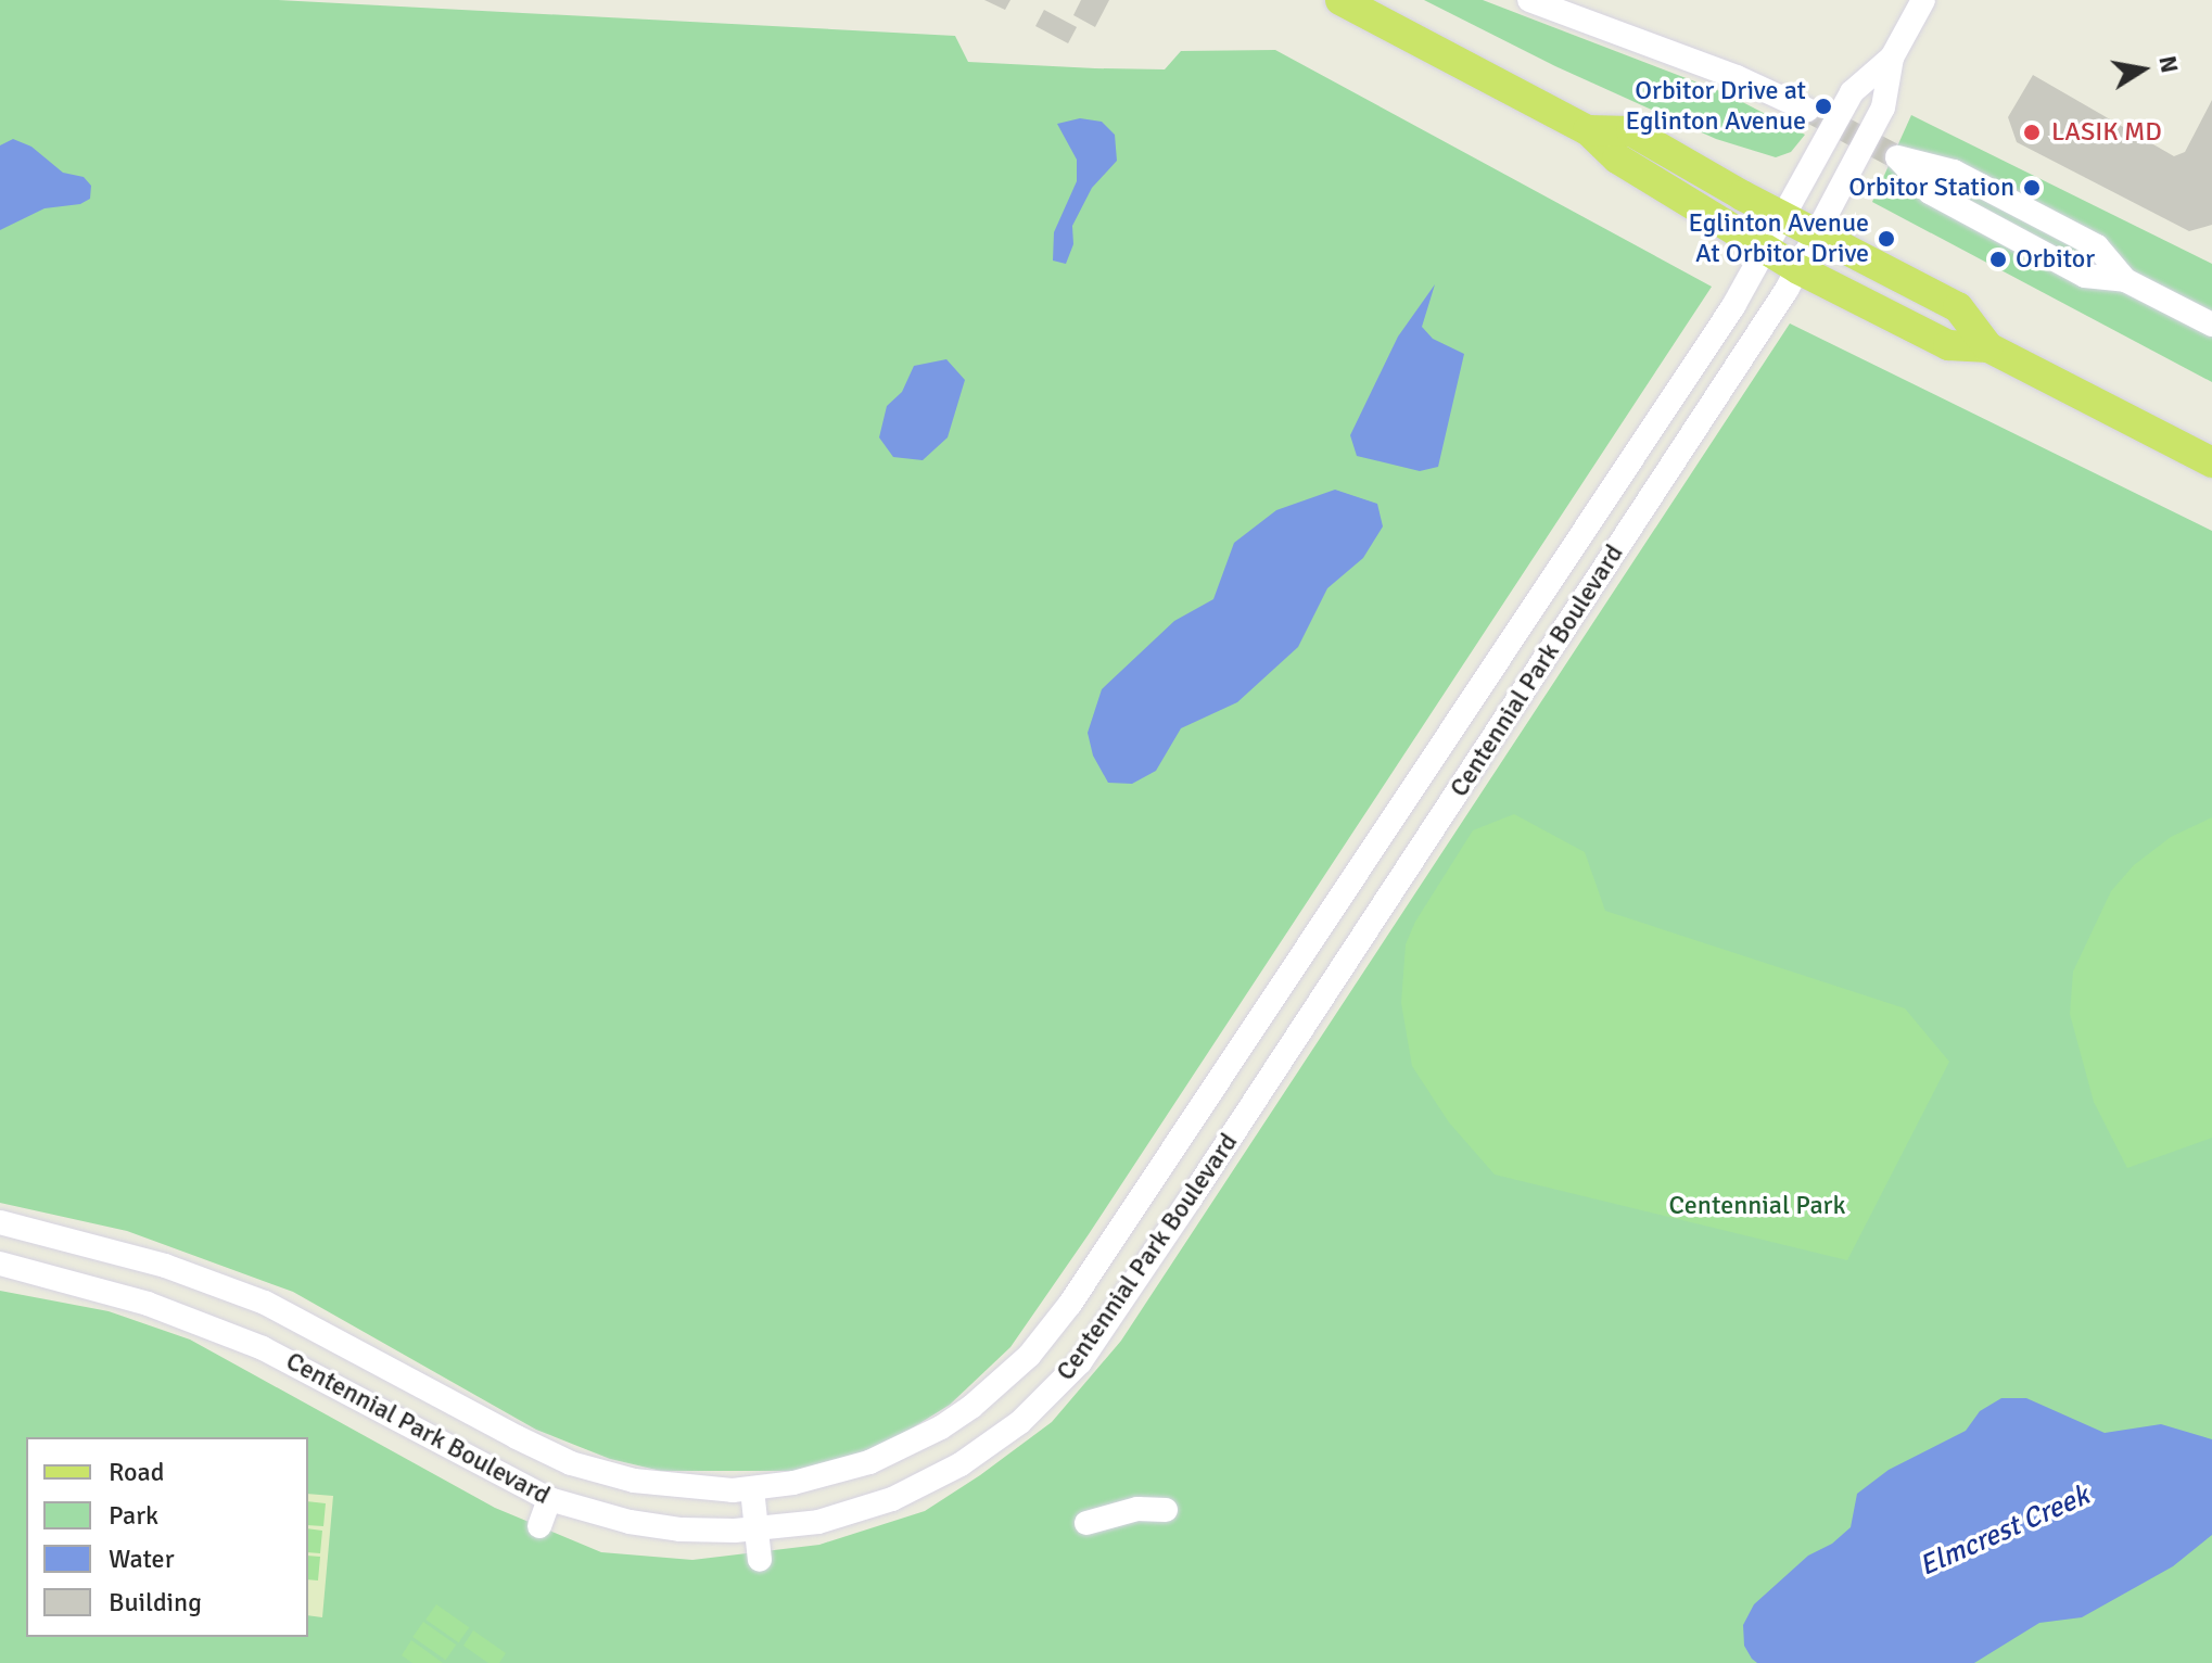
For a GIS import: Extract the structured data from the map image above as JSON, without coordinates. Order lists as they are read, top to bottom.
{
  "streets": {
    "street": ["Centennial Park Boulevard"]
  },
  "water": ["Elmcrest Creek"],
  "parks": ["Centennial Park"],
  "places": [
    "Orbitor Drive at Eglinton Avenue",
    "LASIK MD",
    "Orbitor Station",
    "Eglinton Avenue At Orbitor Drive",
    "Orbitor"
  ],
  "legend": [
    "Road",
    "Park",
    "Water",
    "Building"
  ],
  "north": "right"
}
